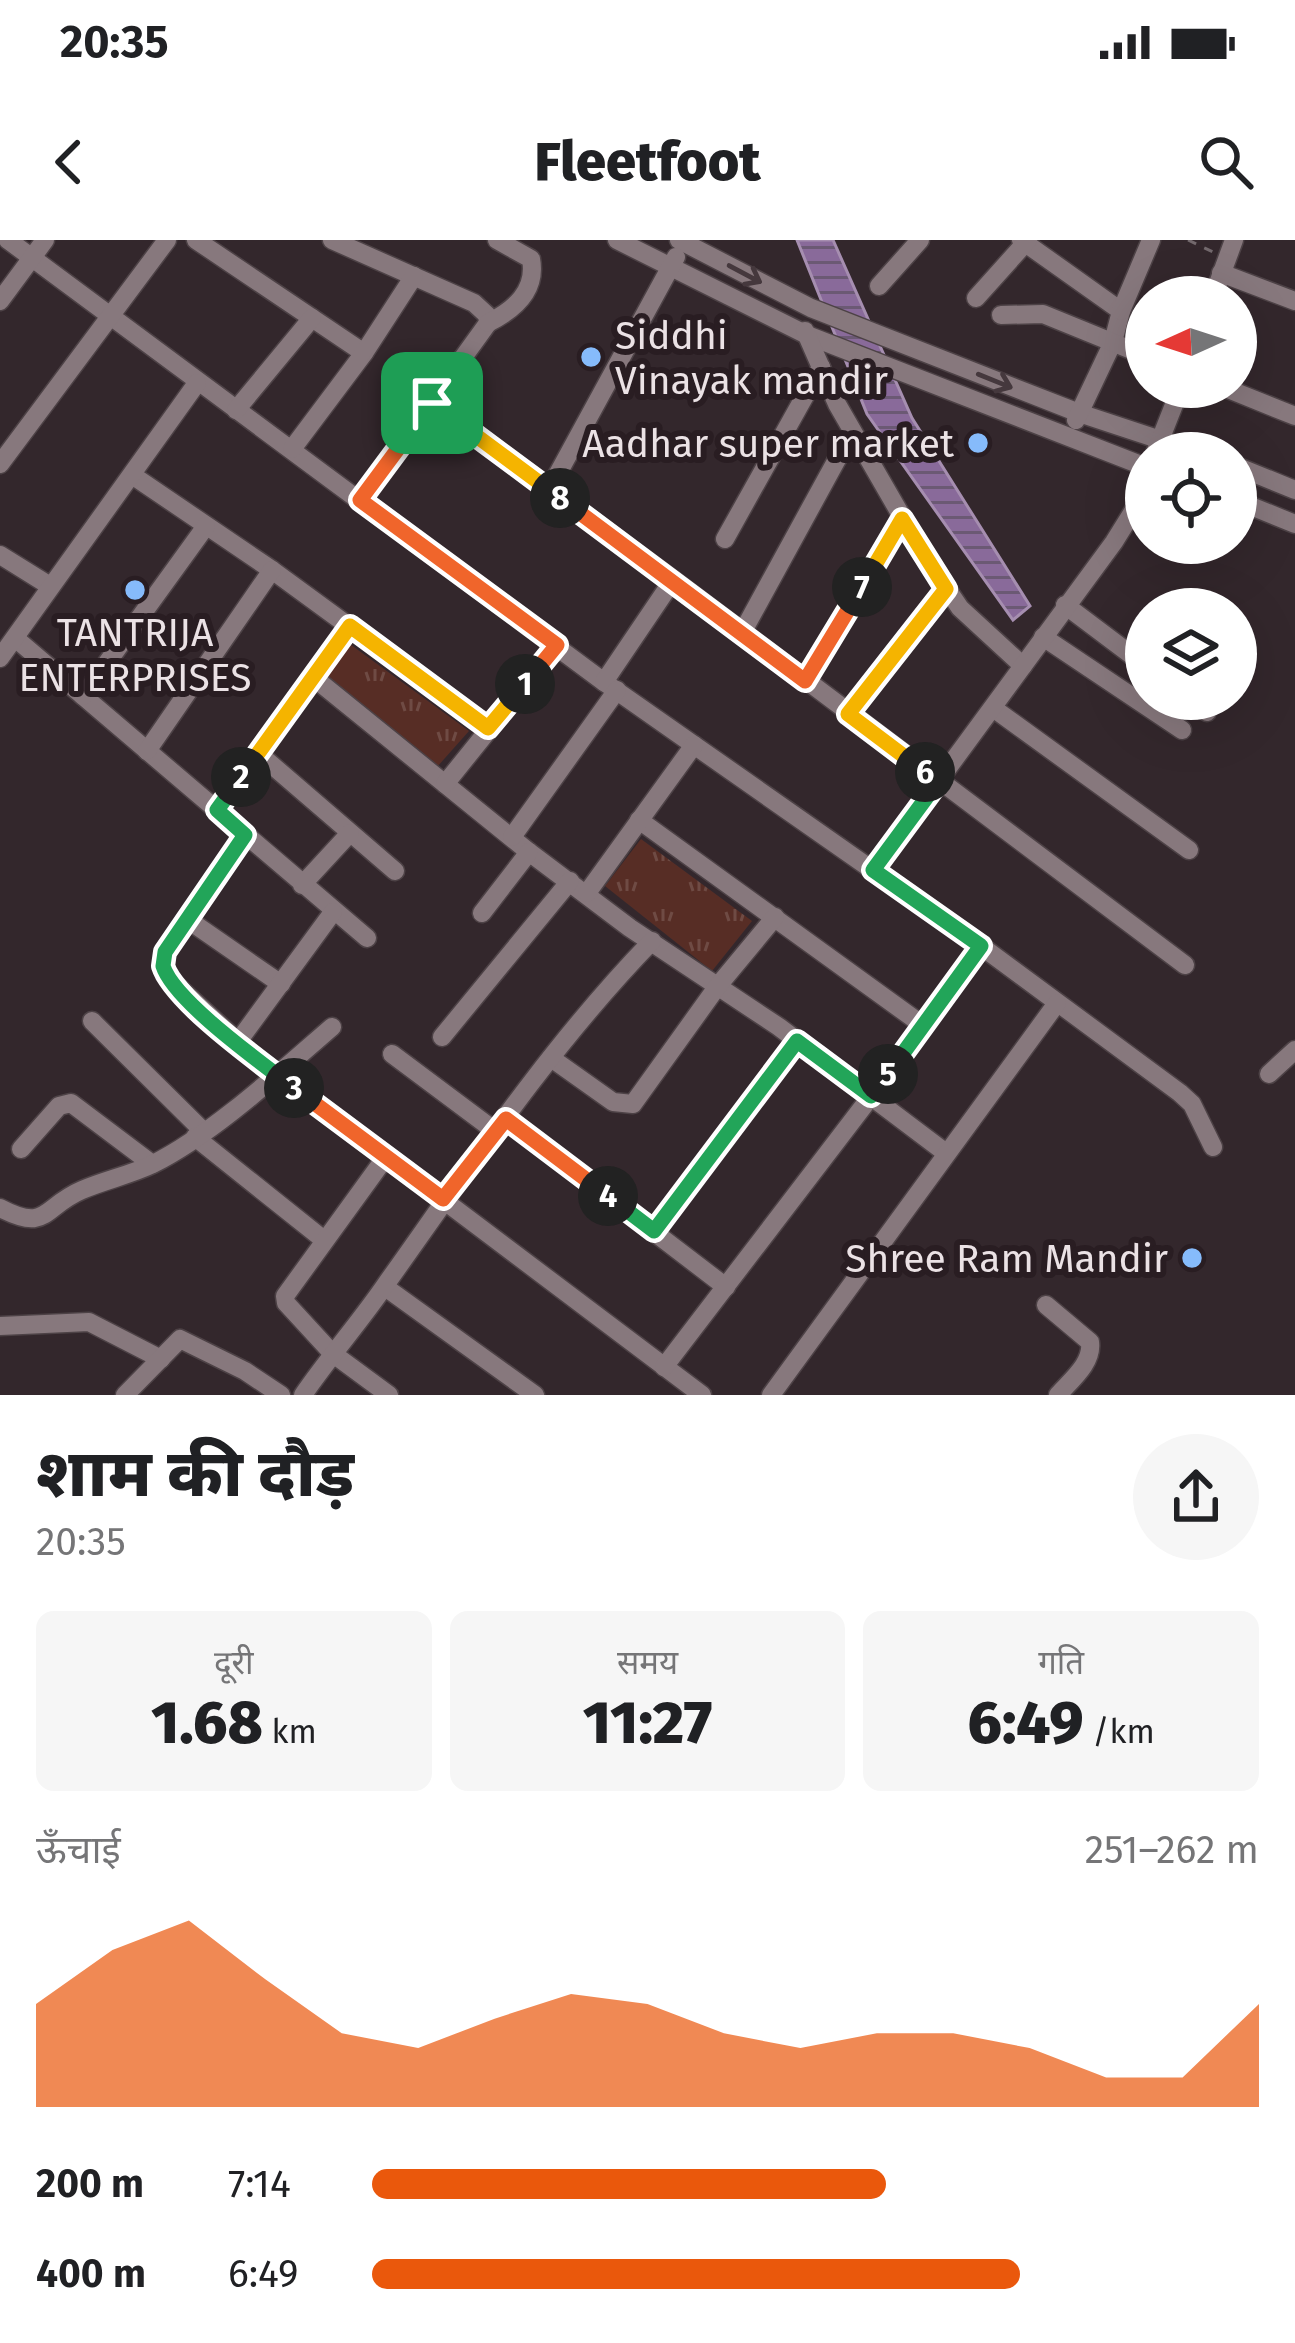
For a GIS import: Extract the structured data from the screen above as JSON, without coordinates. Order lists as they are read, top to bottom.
{
  "places": [
    "Siddhi Vinayak mandir",
    "Aadhar super market",
    "TANTRIJA ENTERPRISES",
    "Shree Ram Mandir"
  ],
  "north": "left",
  "page": {
    "status": "20:35",
    "header": "Fleetfoot",
    "pins": [
      "8",
      "7",
      "1",
      "6",
      "2",
      "5",
      "3",
      "4"
    ],
    "heading": ["शाम की दौड़", "20:35"],
    "stats": [
      ["दूरी", "1.68 km"],
      ["समय", "11:27"],
      ["गति", "6:49 /km"]
    ],
    "chart": ["ऊँचाई", "251–262 m"],
    "list": [
      {
        "name": "200 m",
        "note": "7:14"
      },
      {
        "name": "400 m",
        "note": "6:49"
      }
    ]
  }
}
